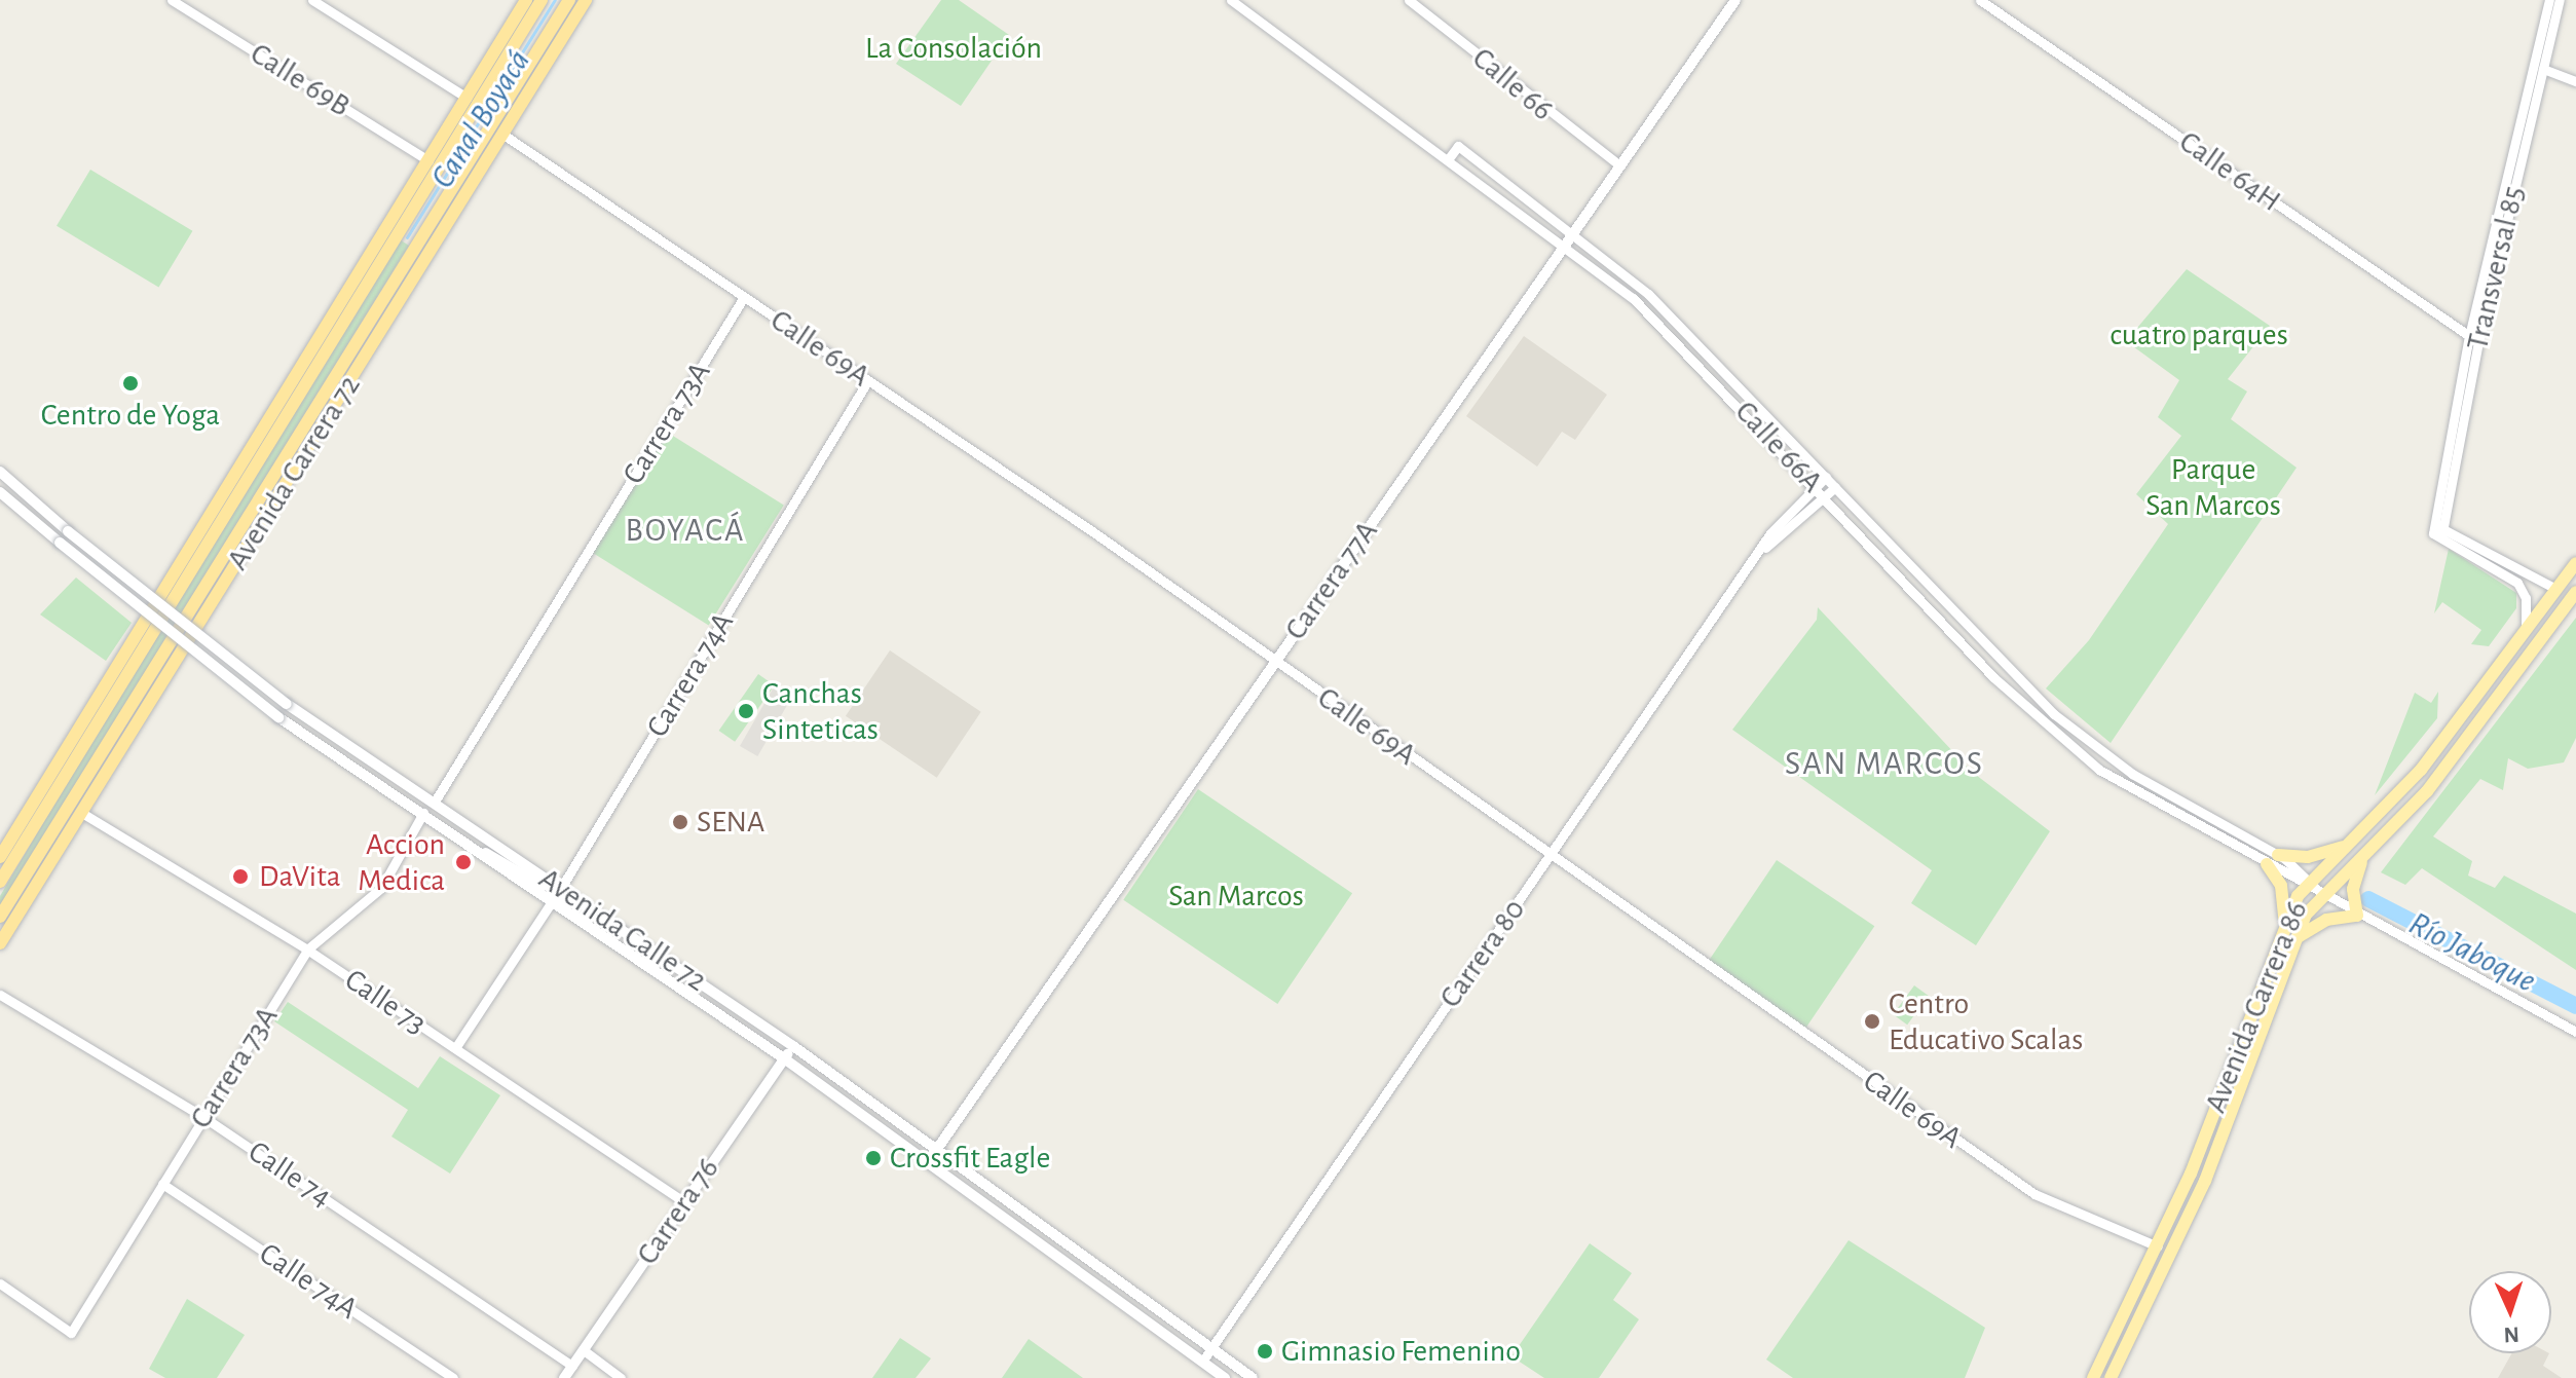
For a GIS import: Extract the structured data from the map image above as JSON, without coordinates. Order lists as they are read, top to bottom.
{
  "streets": {
    "highway": ["Avenida Carrera 72"],
    "main road": [
      "Carrera 77A",
      "Avenida Calle 72",
      "Avenida Carrera 86",
      "Carrera 76"
    ],
    "street": [
      "Calle 69B",
      "Calle 66",
      "Calle 64H",
      "Transversal 85",
      "Calle 69A",
      "Carrera 73A",
      "Calle 66A",
      "Carrera 74A",
      "Carrera 80",
      "Calle 73",
      "Calle 74",
      "Calle 74A"
    ]
  },
  "crossings": [
    ["Calle 69B", "Avenida Carrera 72"],
    ["Calle 66", "Carrera 77A"],
    ["Calle 64H", "Transversal 85"],
    ["Calle 69A", "Carrera 73A"],
    ["Calle 69A", "Avenida Carrera 72"],
    ["Calle 69A", "Carrera 77A"],
    ["Calle 69A", "Carrera 74A"],
    ["Calle 69A", "Carrera 80"],
    ["Calle 69A", "Avenida Carrera 86"],
    ["Carrera 73A", "Avenida Calle 72"],
    ["Carrera 73A", "Calle 73"],
    ["Carrera 73A", "Calle 74"],
    ["Carrera 73A", "Calle 74A"],
    ["Calle 66A", "Carrera 77A"],
    ["Calle 66A", "Carrera 80"],
    ["Calle 66A", "Avenida Carrera 86"],
    ["Avenida Carrera 72", "Calle 73"],
    ["Carrera 77A", "Avenida Calle 72"],
    ["Carrera 74A", "Avenida Calle 72"],
    ["Avenida Calle 72", "Carrera 80"],
    ["Avenida Calle 72", "Carrera 76"],
    ["Calle 73", "Carrera 76"],
    ["Calle 74", "Carrera 76"]
  ],
  "districts": ["BOYACÁ", "SAN MARCOS"],
  "water": ["Canal Boyacá", "Río Jaboque"],
  "parks": [
    "La Consolación",
    "cuatro parques",
    "Parque San Marcos",
    "San Marcos"
  ],
  "places": [
    "Centro de Yoga",
    "Canchas Sinteticas",
    "SENA",
    "Accion Medica",
    "DaVita",
    "Centro Educativo Scalas",
    "Crossfit Eagle",
    "Gimnasio Femenino"
  ],
  "north": "bottom"
}
